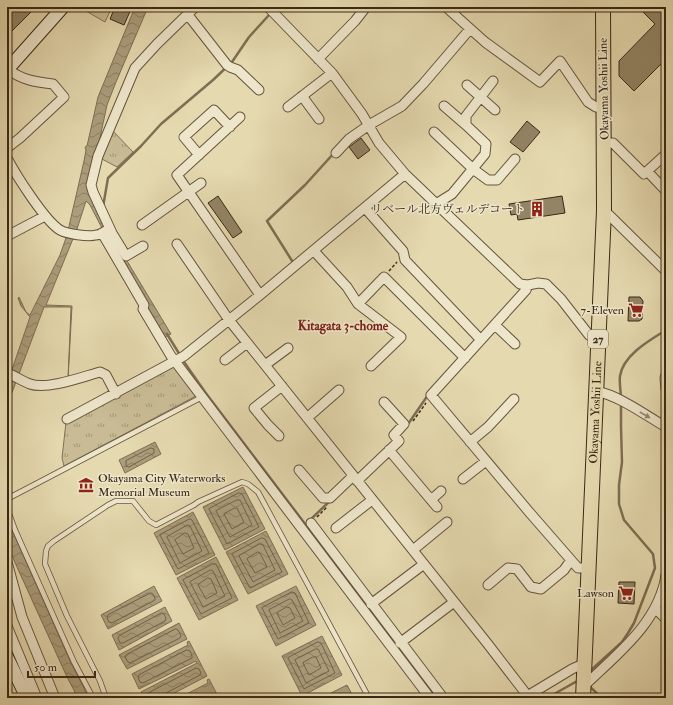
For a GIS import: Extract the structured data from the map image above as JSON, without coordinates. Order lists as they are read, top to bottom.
{
  "streets": {
    "main road": ["Okayama Yoshii Line", "27"]
  },
  "districts": ["Kitagata 3-chome"],
  "places": {
    "building": ["リベール北方ヴェルデコート"],
    "supermarket": ["7-Eleven", "Lawson"],
    "museum": ["Okayama City Waterworks Memorial Museum"]
  },
  "scale_bar": "50 m"
}
